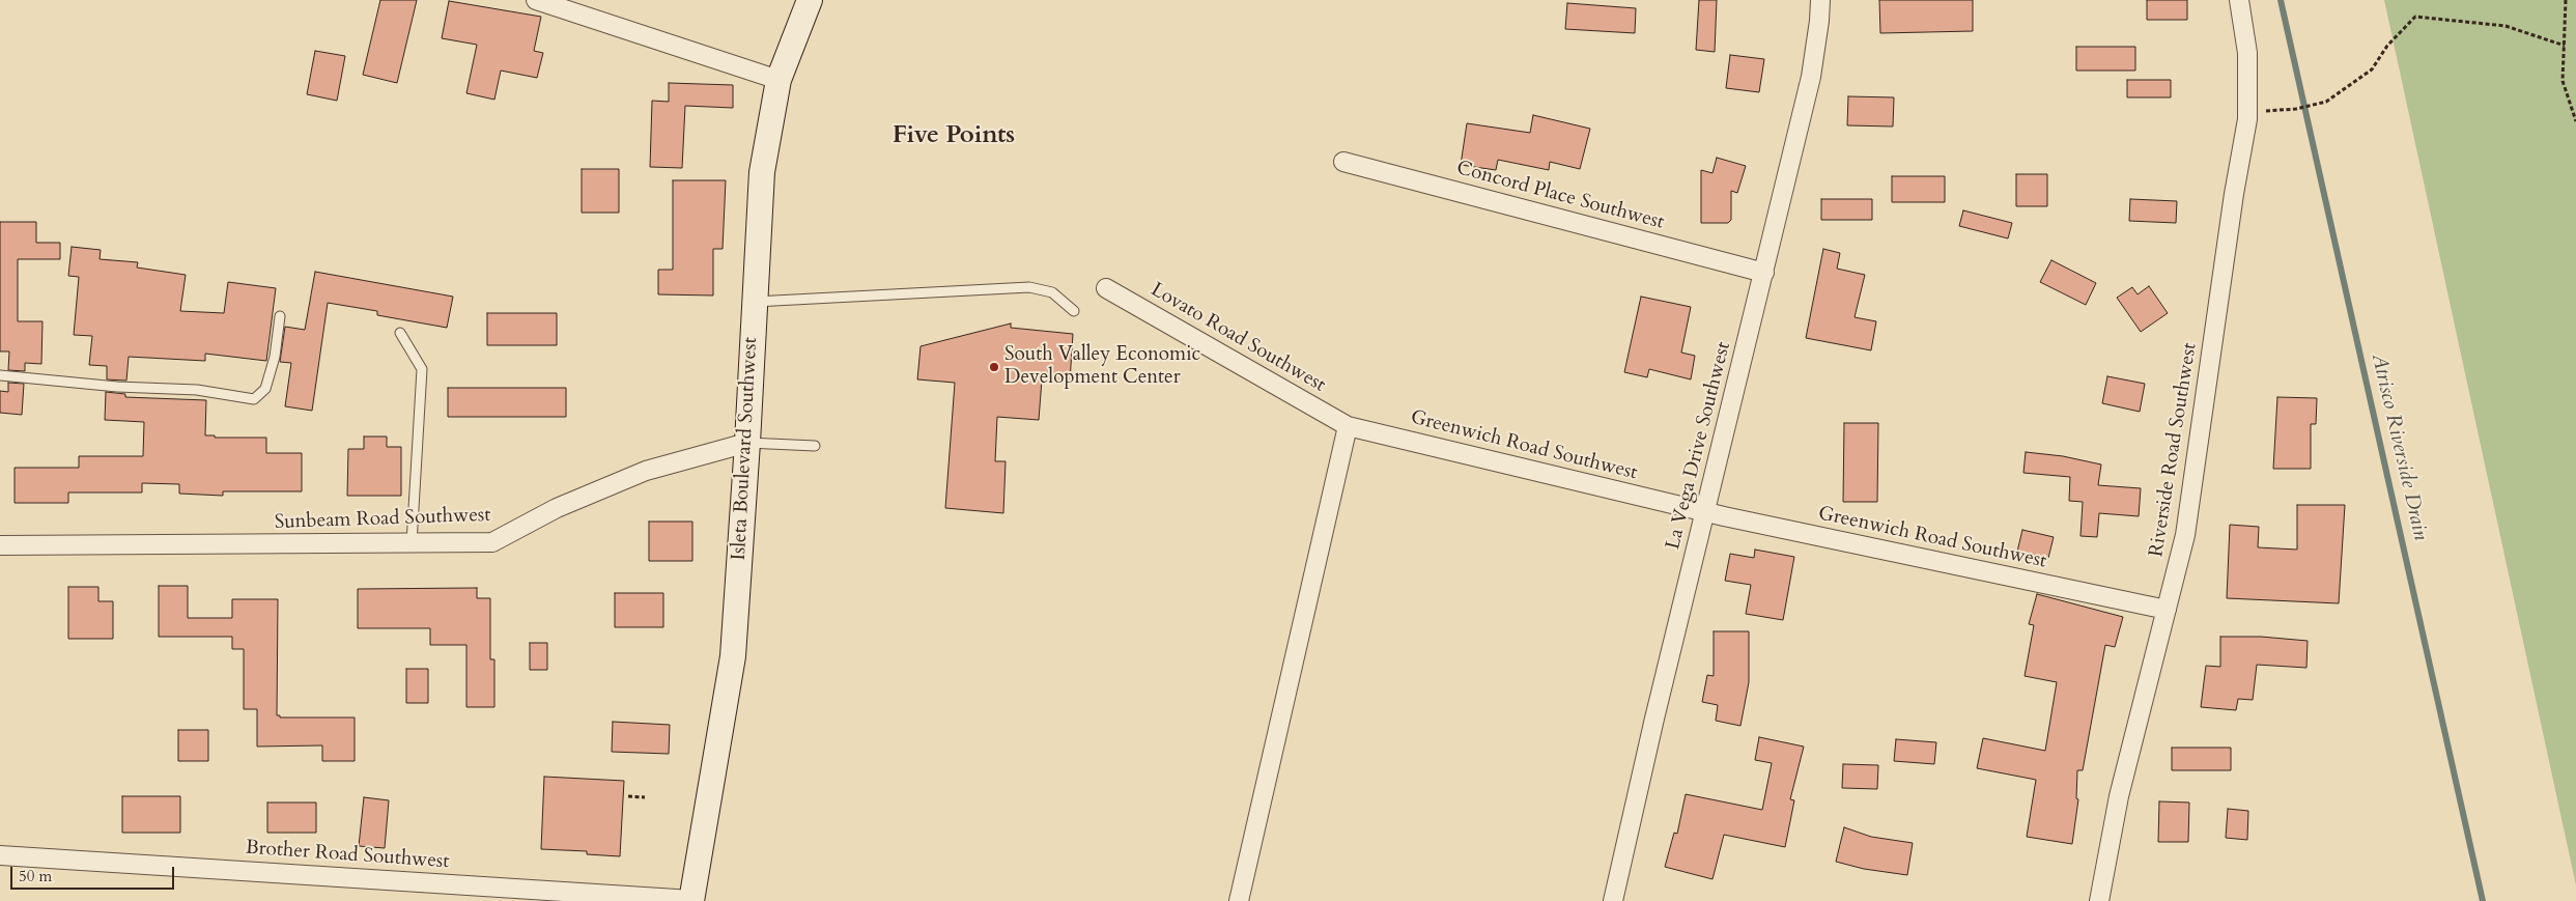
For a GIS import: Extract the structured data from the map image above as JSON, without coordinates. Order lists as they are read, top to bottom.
{
  "streets": {
    "main road": ["Isleta Boulevard Southwest"],
    "street": [
      "Concord Place Southwest",
      "Lovato Road Southwest",
      "Greenwich Road Southwest",
      "La Vega Drive Southwest",
      "Riverside Road Southwest",
      "Sunbeam Road Southwest",
      "Brother Road Southwest"
    ]
  },
  "crossings": [
    ["Concord Place Southwest", "La Vega Drive Southwest"],
    ["Lovato Road Southwest", "Greenwich Road Southwest"],
    ["Greenwich Road Southwest", "La Vega Drive Southwest"],
    ["Greenwich Road Southwest", "Riverside Road Southwest"],
    ["Isleta Boulevard Southwest", "Sunbeam Road Southwest"],
    ["Isleta Boulevard Southwest", "Brother Road Southwest"]
  ],
  "districts": ["Five Points"],
  "water": ["Atrisco Riverside Drain"],
  "places": ["South Valley Economic Development Center"],
  "scale_bar": "50 m"
}
